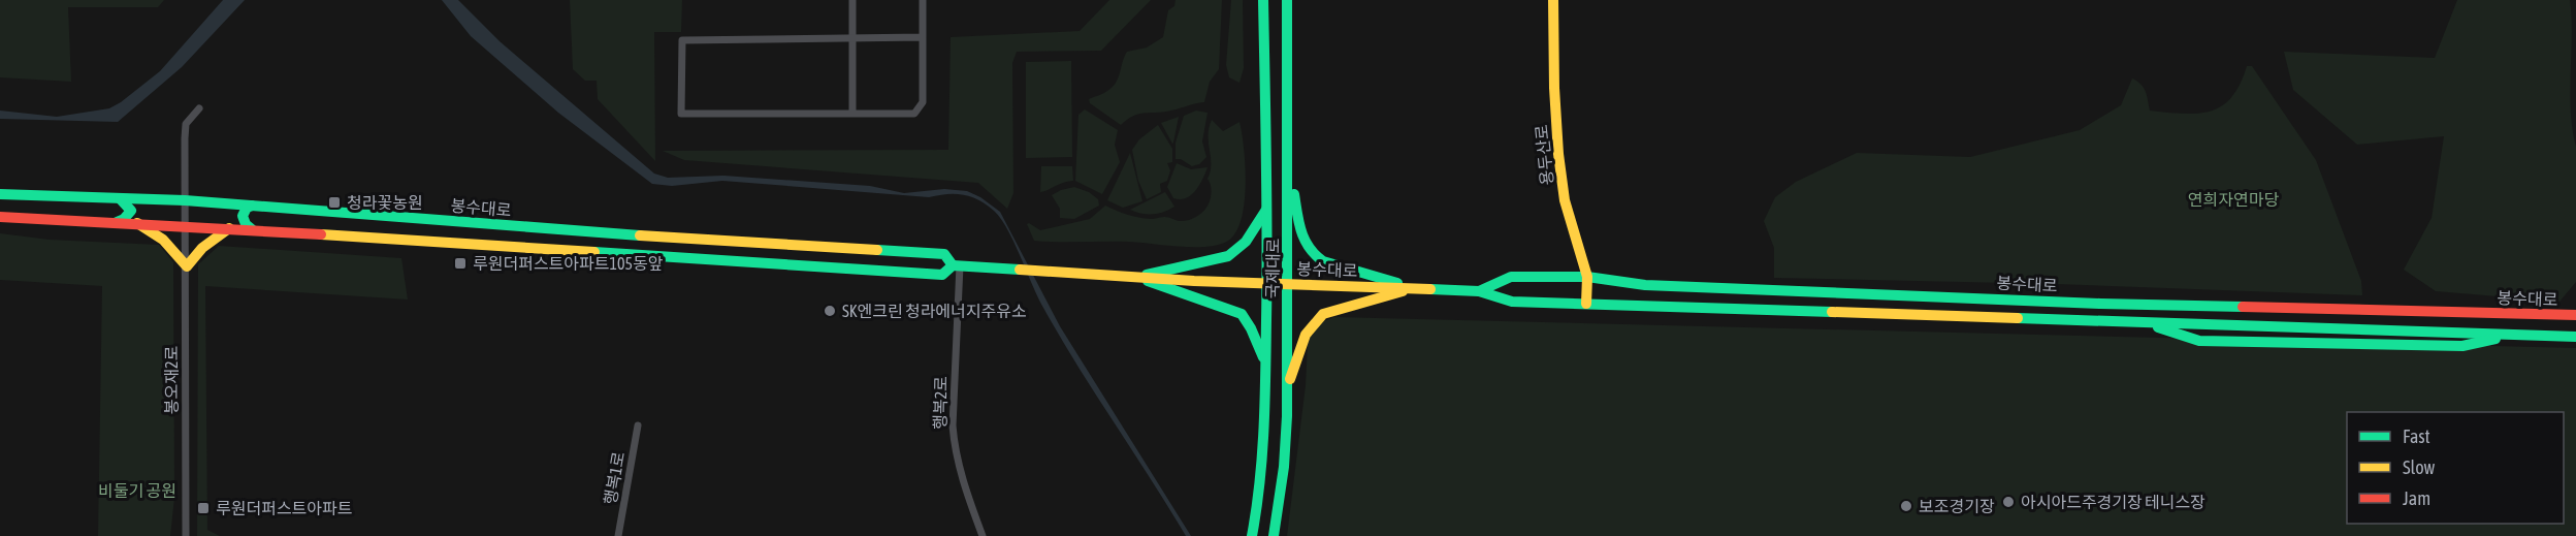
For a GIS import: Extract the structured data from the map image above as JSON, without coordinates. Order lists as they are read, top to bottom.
{
  "streets": {
    "main road": ["용두산로", "봉수대로", "국제대로"],
    "street": ["봉오재2로", "행복2로", "행복1로"]
  },
  "crossings": [
    ["용두산로", "봉수대로"],
    ["봉수대로", "국제대로"],
    ["봉수대로", "봉오재2로"],
    ["봉수대로", "행복2로"]
  ],
  "parks": ["연희자연마당", "비둘기 공원"],
  "places": {
    "transit": ["청라꽃농원", "루원더퍼스트아파트105동앞", "루원더퍼스트아파트"],
    "other": ["SK엔크린 청라에너지주유소", "아시아드주경기장 테니스장", "보조경기장"]
  },
  "legend": ["Fast", "Slow", "Jam"]
}
